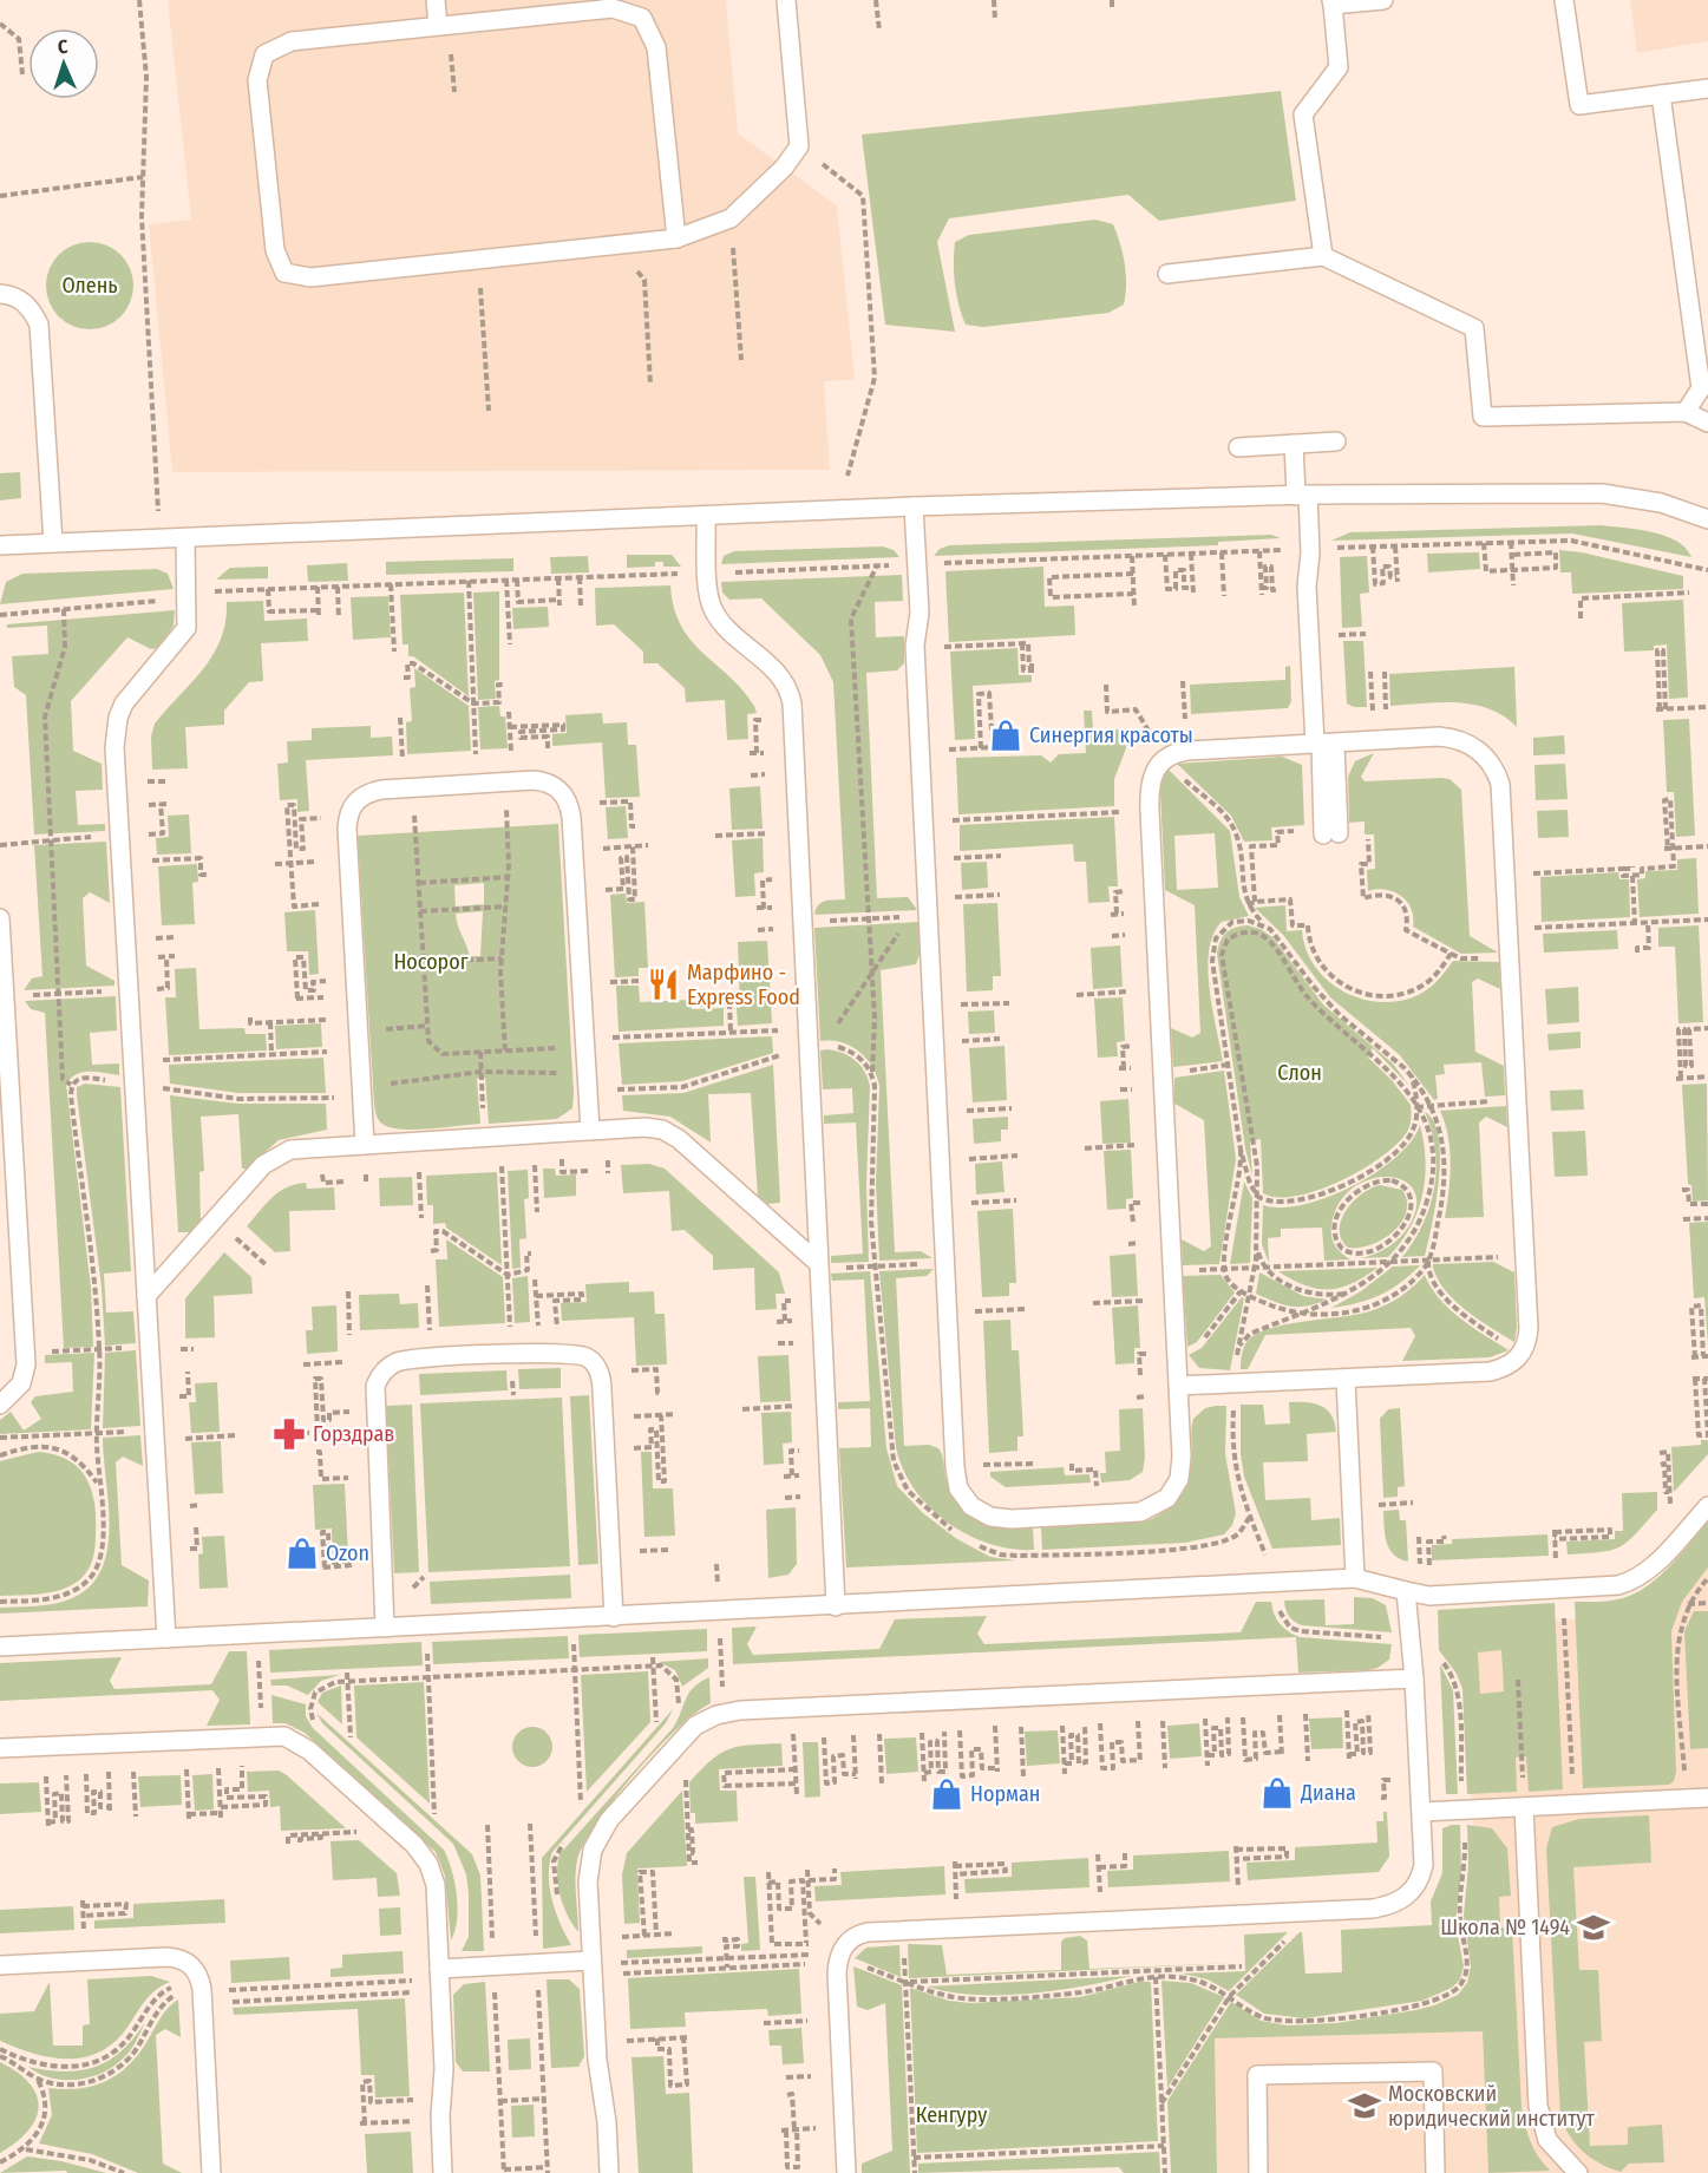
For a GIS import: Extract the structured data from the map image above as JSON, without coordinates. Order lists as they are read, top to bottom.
{
  "parks": [
    "Олень",
    "Носорог",
    "Слон",
    "Кенгуру"
  ],
  "places": {
    "shop": [
      "Синергия красоты",
      "Ozon",
      "Диана",
      "Норман"
    ],
    "restaurant": ["Марфино - Express Food"],
    "pharmacy": ["Горздрав"],
    "school or university": ["Школа № 1494", "Московский юридический институт"]
  },
  "north": "top"
}
